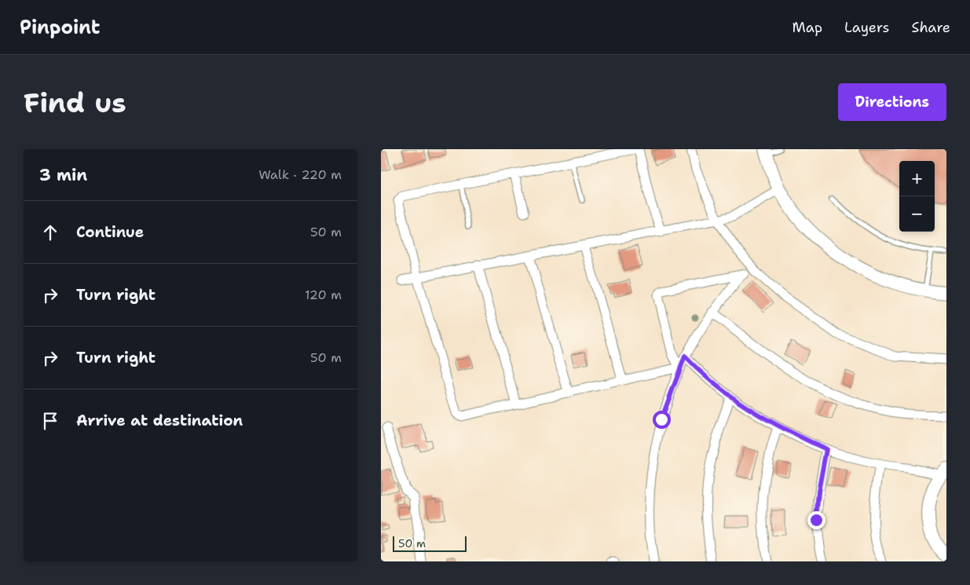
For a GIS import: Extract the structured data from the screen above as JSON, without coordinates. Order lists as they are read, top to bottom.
{
  "scale_bar": "50 m",
  "page": {
    "header": "Pinpoint",
    "nav": ["Map", "Layers", "Share"],
    "buttons": "Directions",
    "title": "Find us",
    "heading": ["3 min", "Walk · 220 m"],
    "map_buttons": ["+", "−"],
    "list": [
      ["Continue", "50 m"],
      ["Turn right", "120 m"],
      ["Turn right", "50 m"],
      "Arrive at destination"
    ],
    "scale": "50 m"
  }
}
